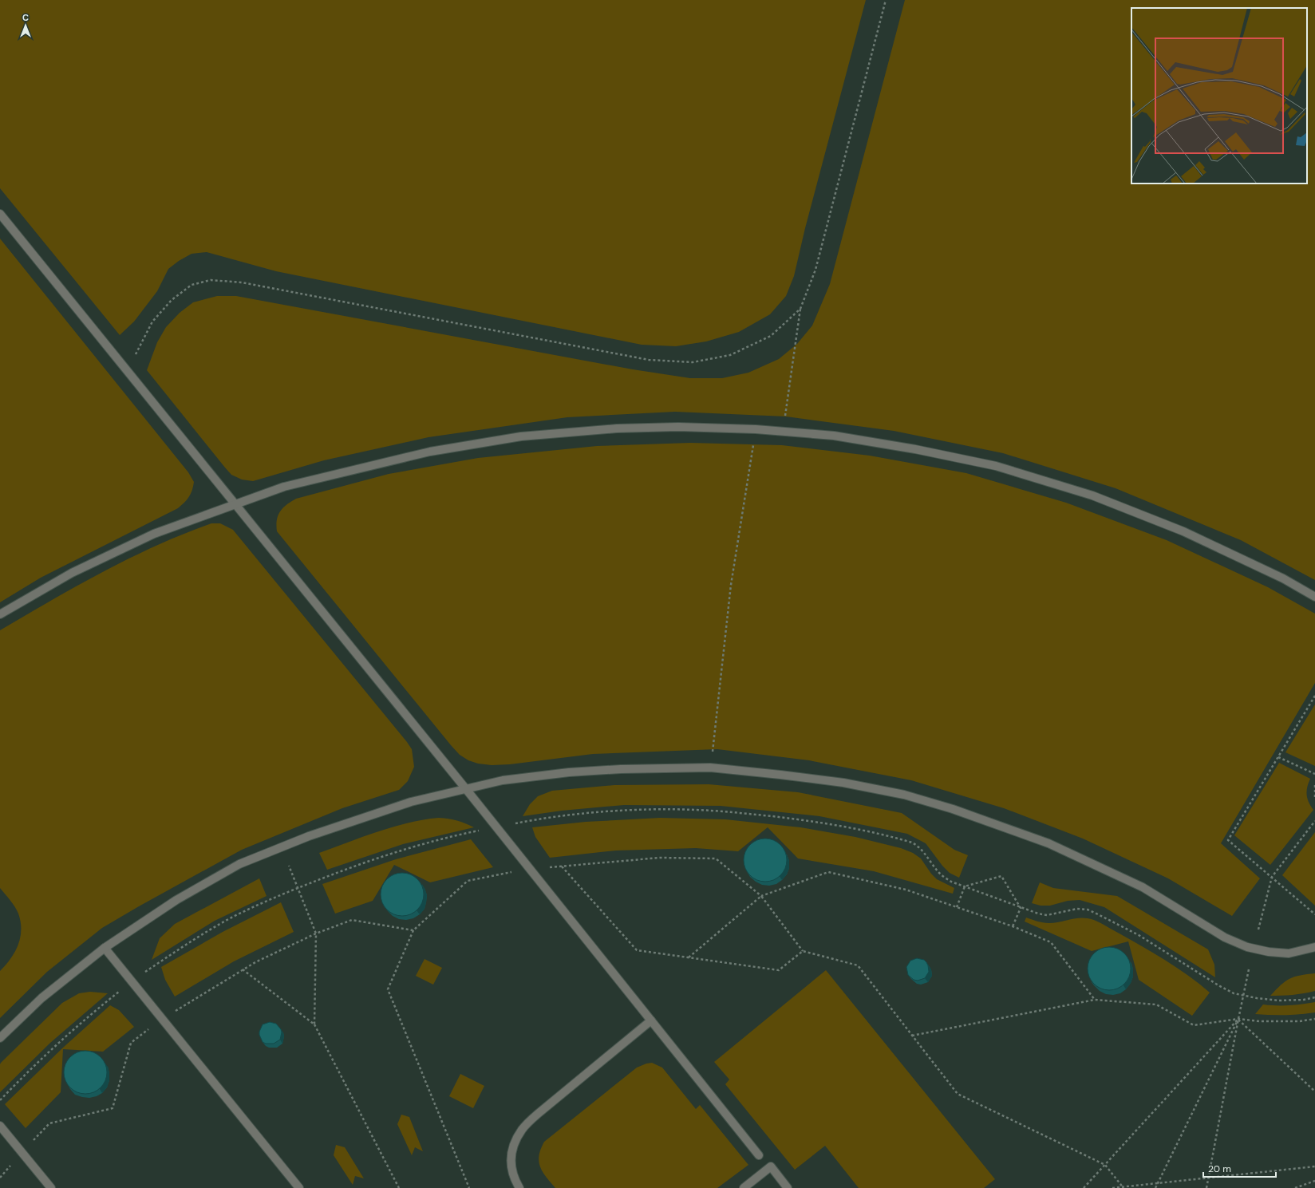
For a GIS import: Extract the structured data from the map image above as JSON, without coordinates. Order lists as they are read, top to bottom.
{
  "scale_bar": "20 m",
  "north": "top"
}
